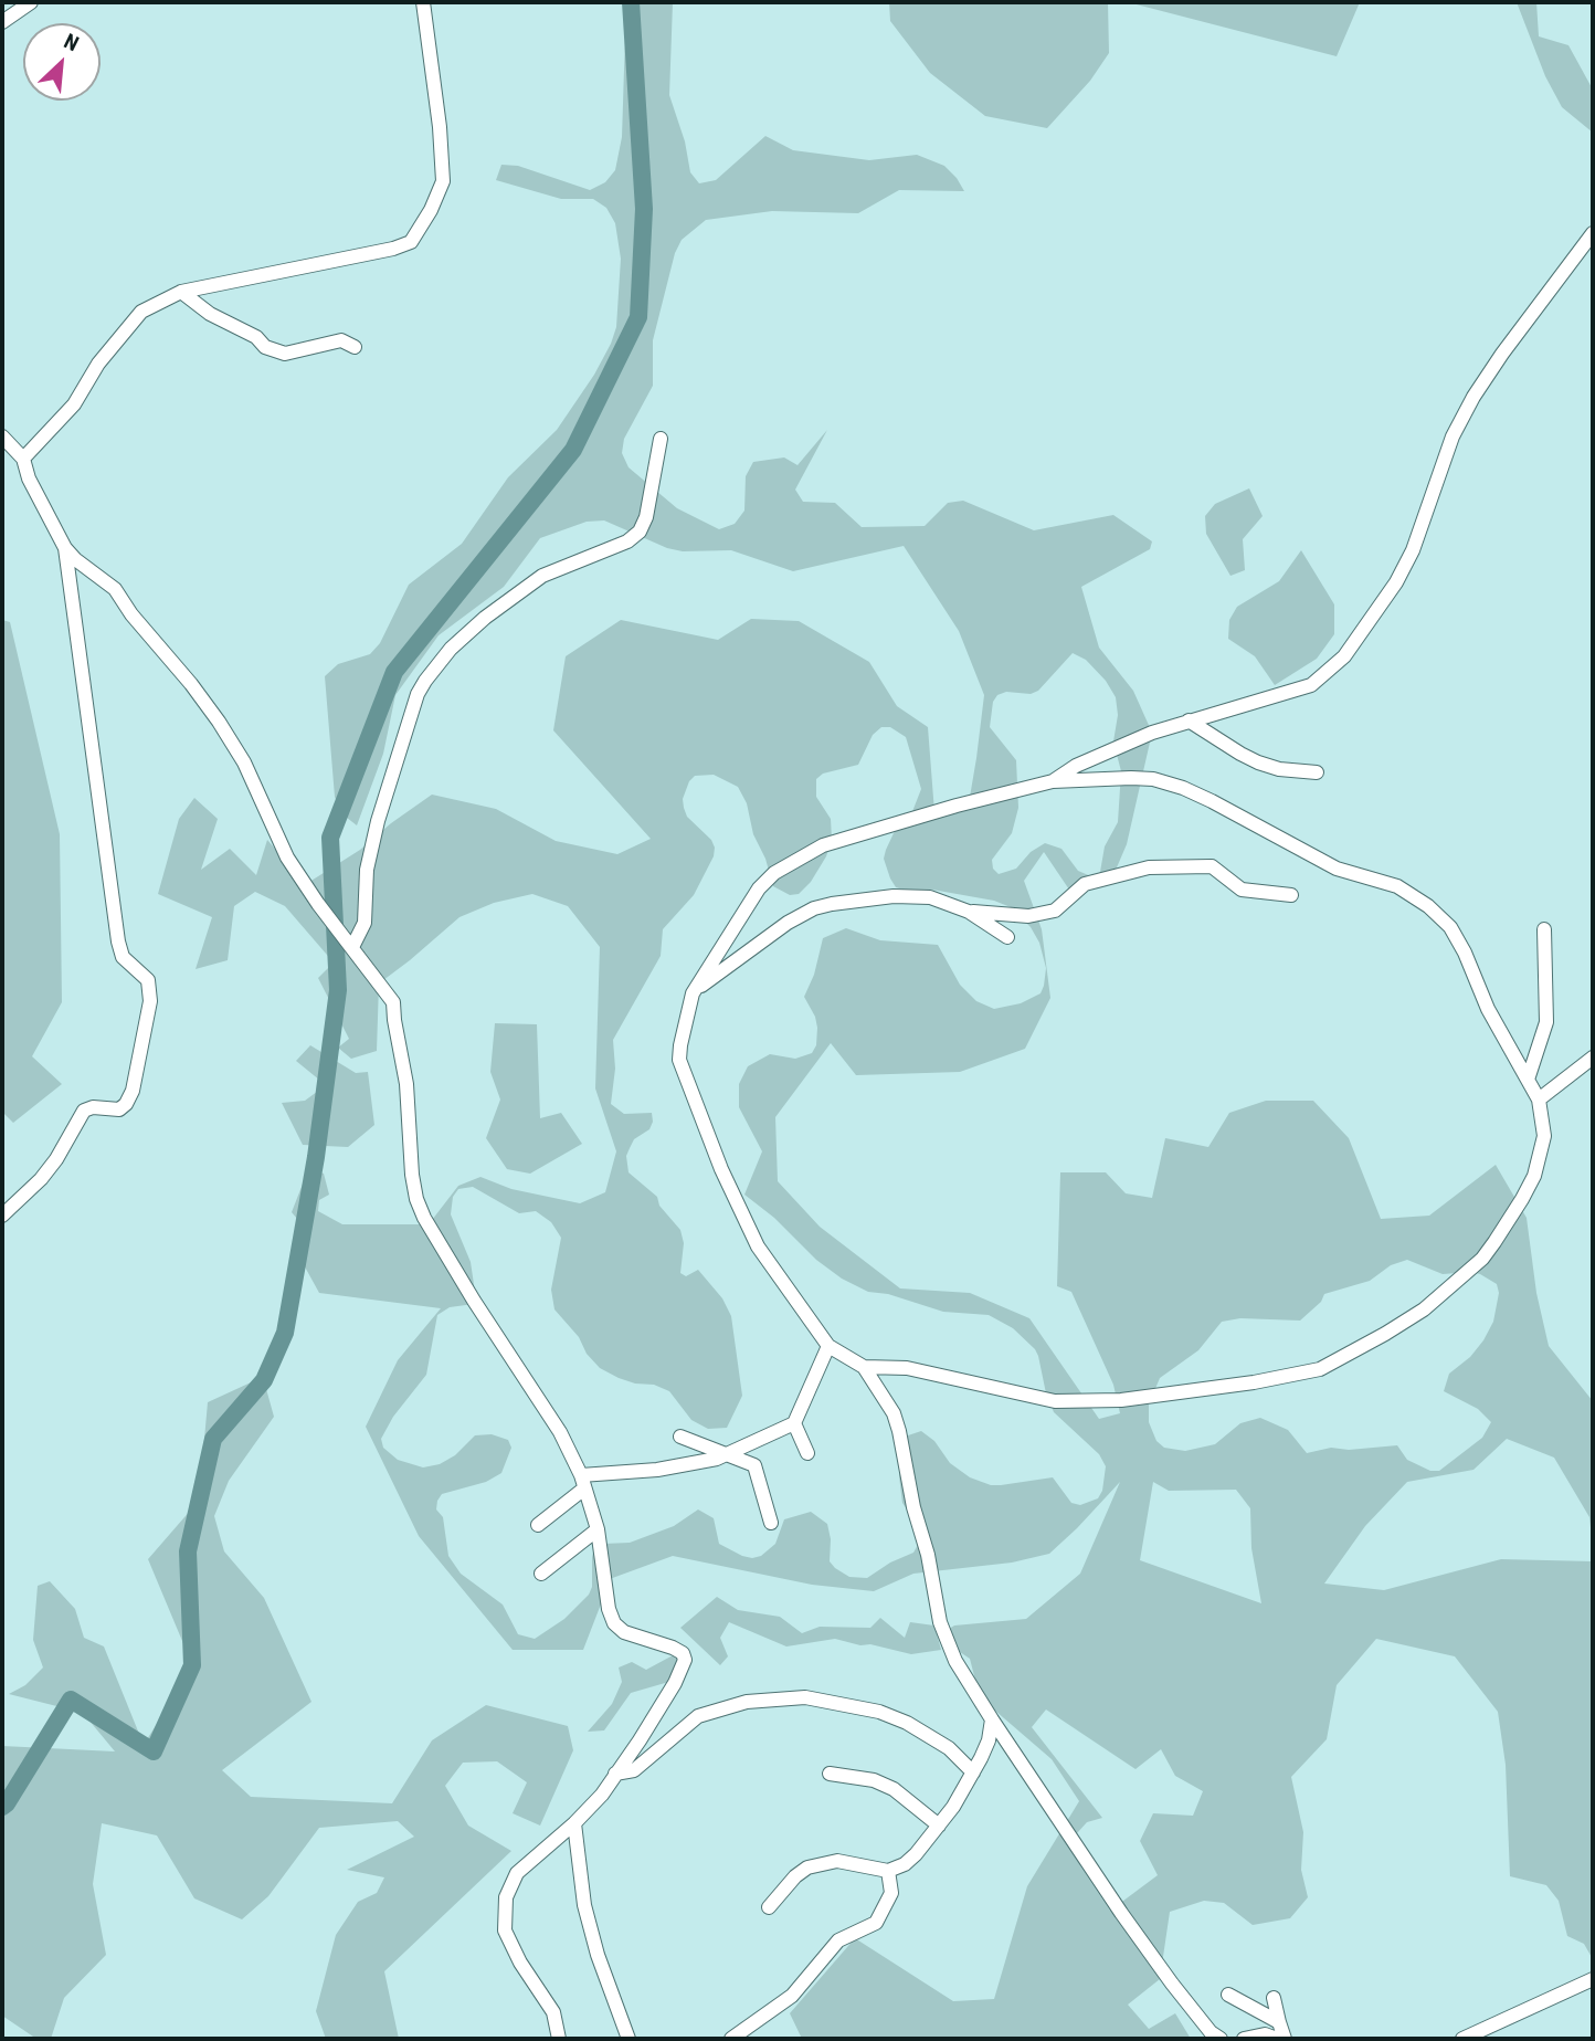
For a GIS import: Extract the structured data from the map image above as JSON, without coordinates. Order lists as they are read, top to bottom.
{
  "north": "top right"
}
